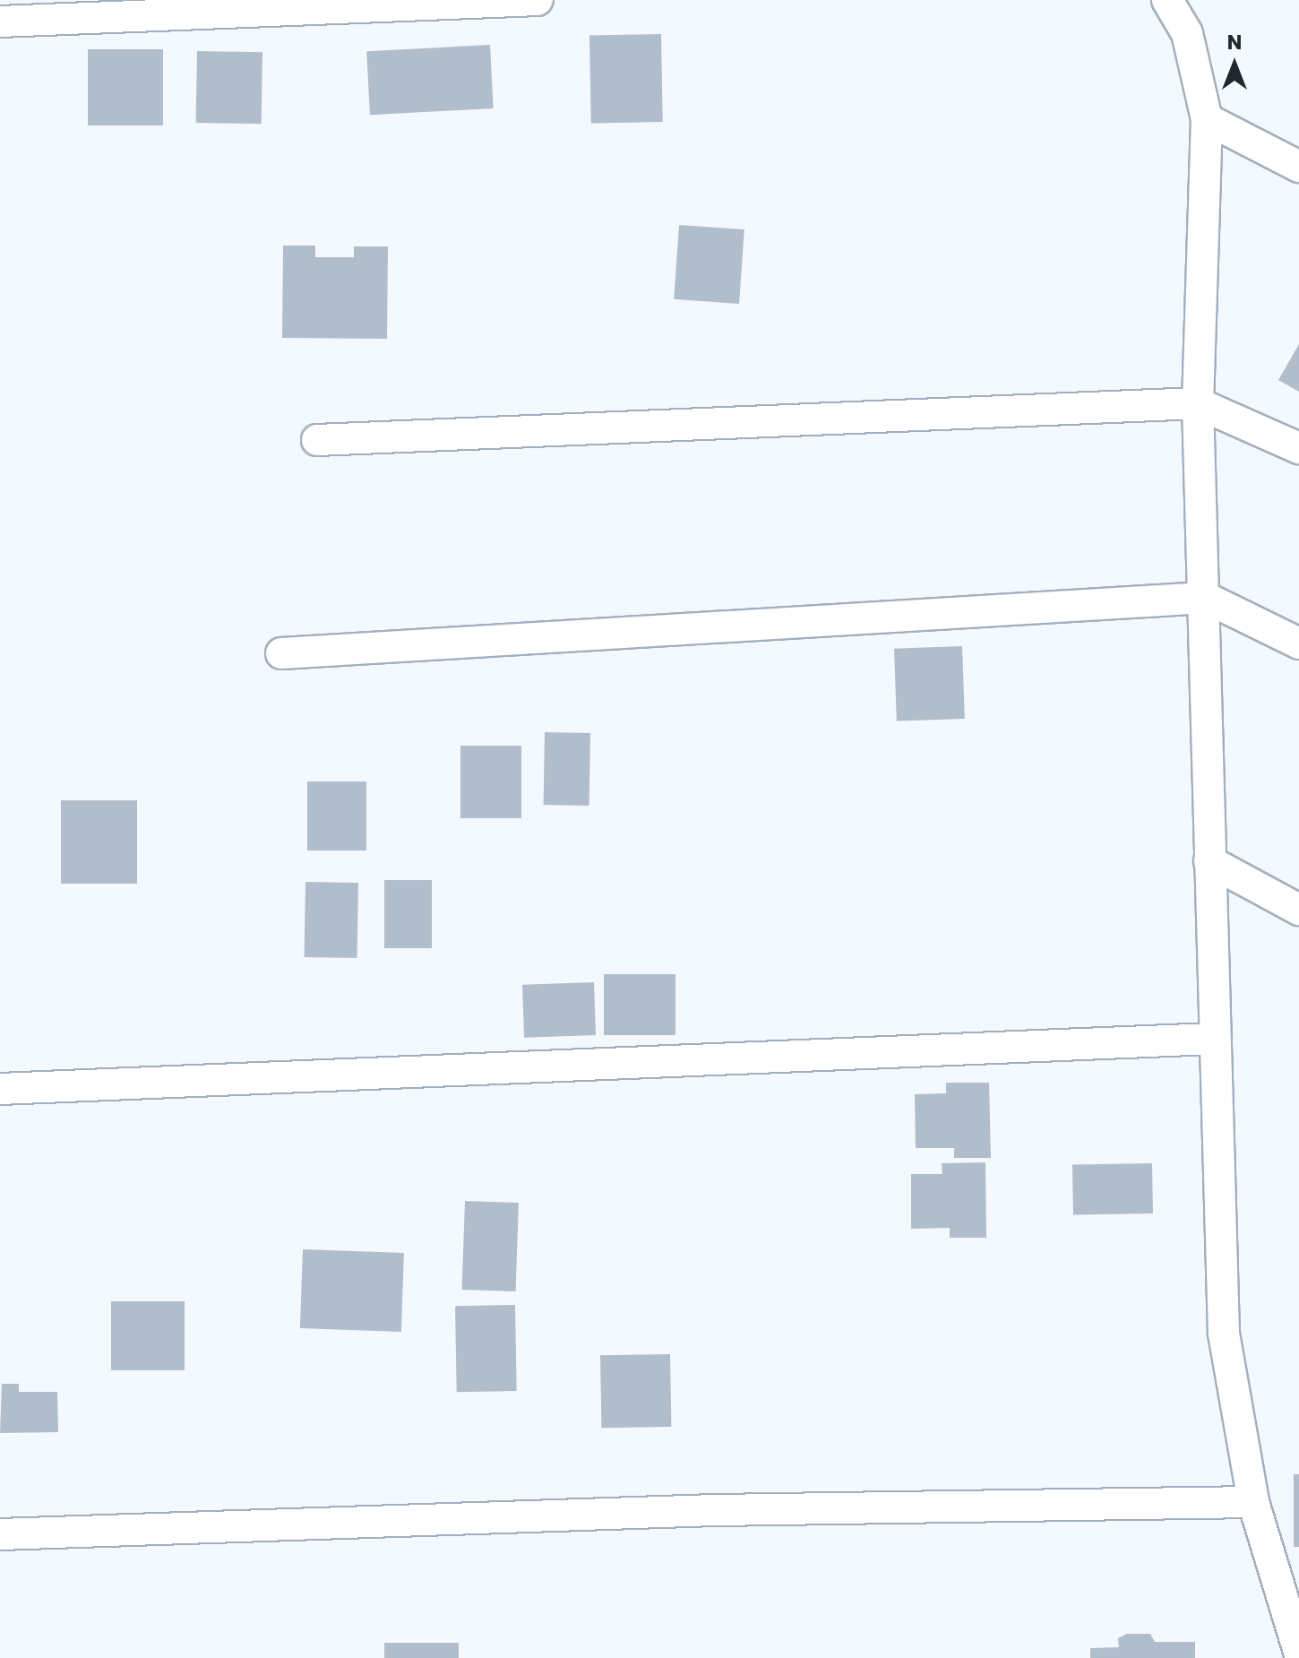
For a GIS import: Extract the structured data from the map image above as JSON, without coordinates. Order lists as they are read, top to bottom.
{
  "north": "top"
}
